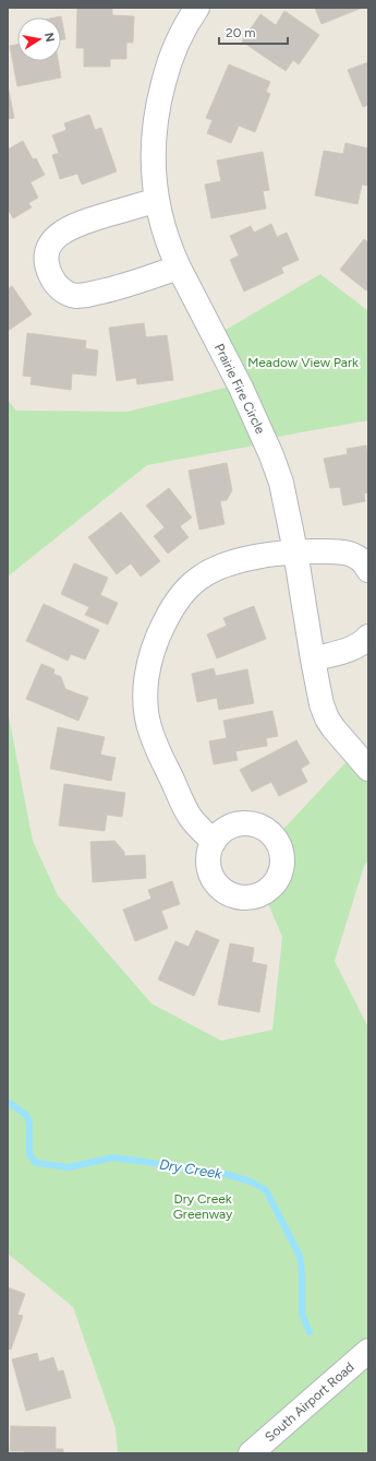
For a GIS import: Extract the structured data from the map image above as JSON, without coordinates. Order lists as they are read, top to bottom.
{
  "streets": {
    "street": ["Prairie Fire Circle", "South Airport Road"]
  },
  "water": ["Dry Creek"],
  "parks": ["Meadow View Park", "Dry Creek Greenway"],
  "scale_bar": "20 m",
  "north": "right"
}
